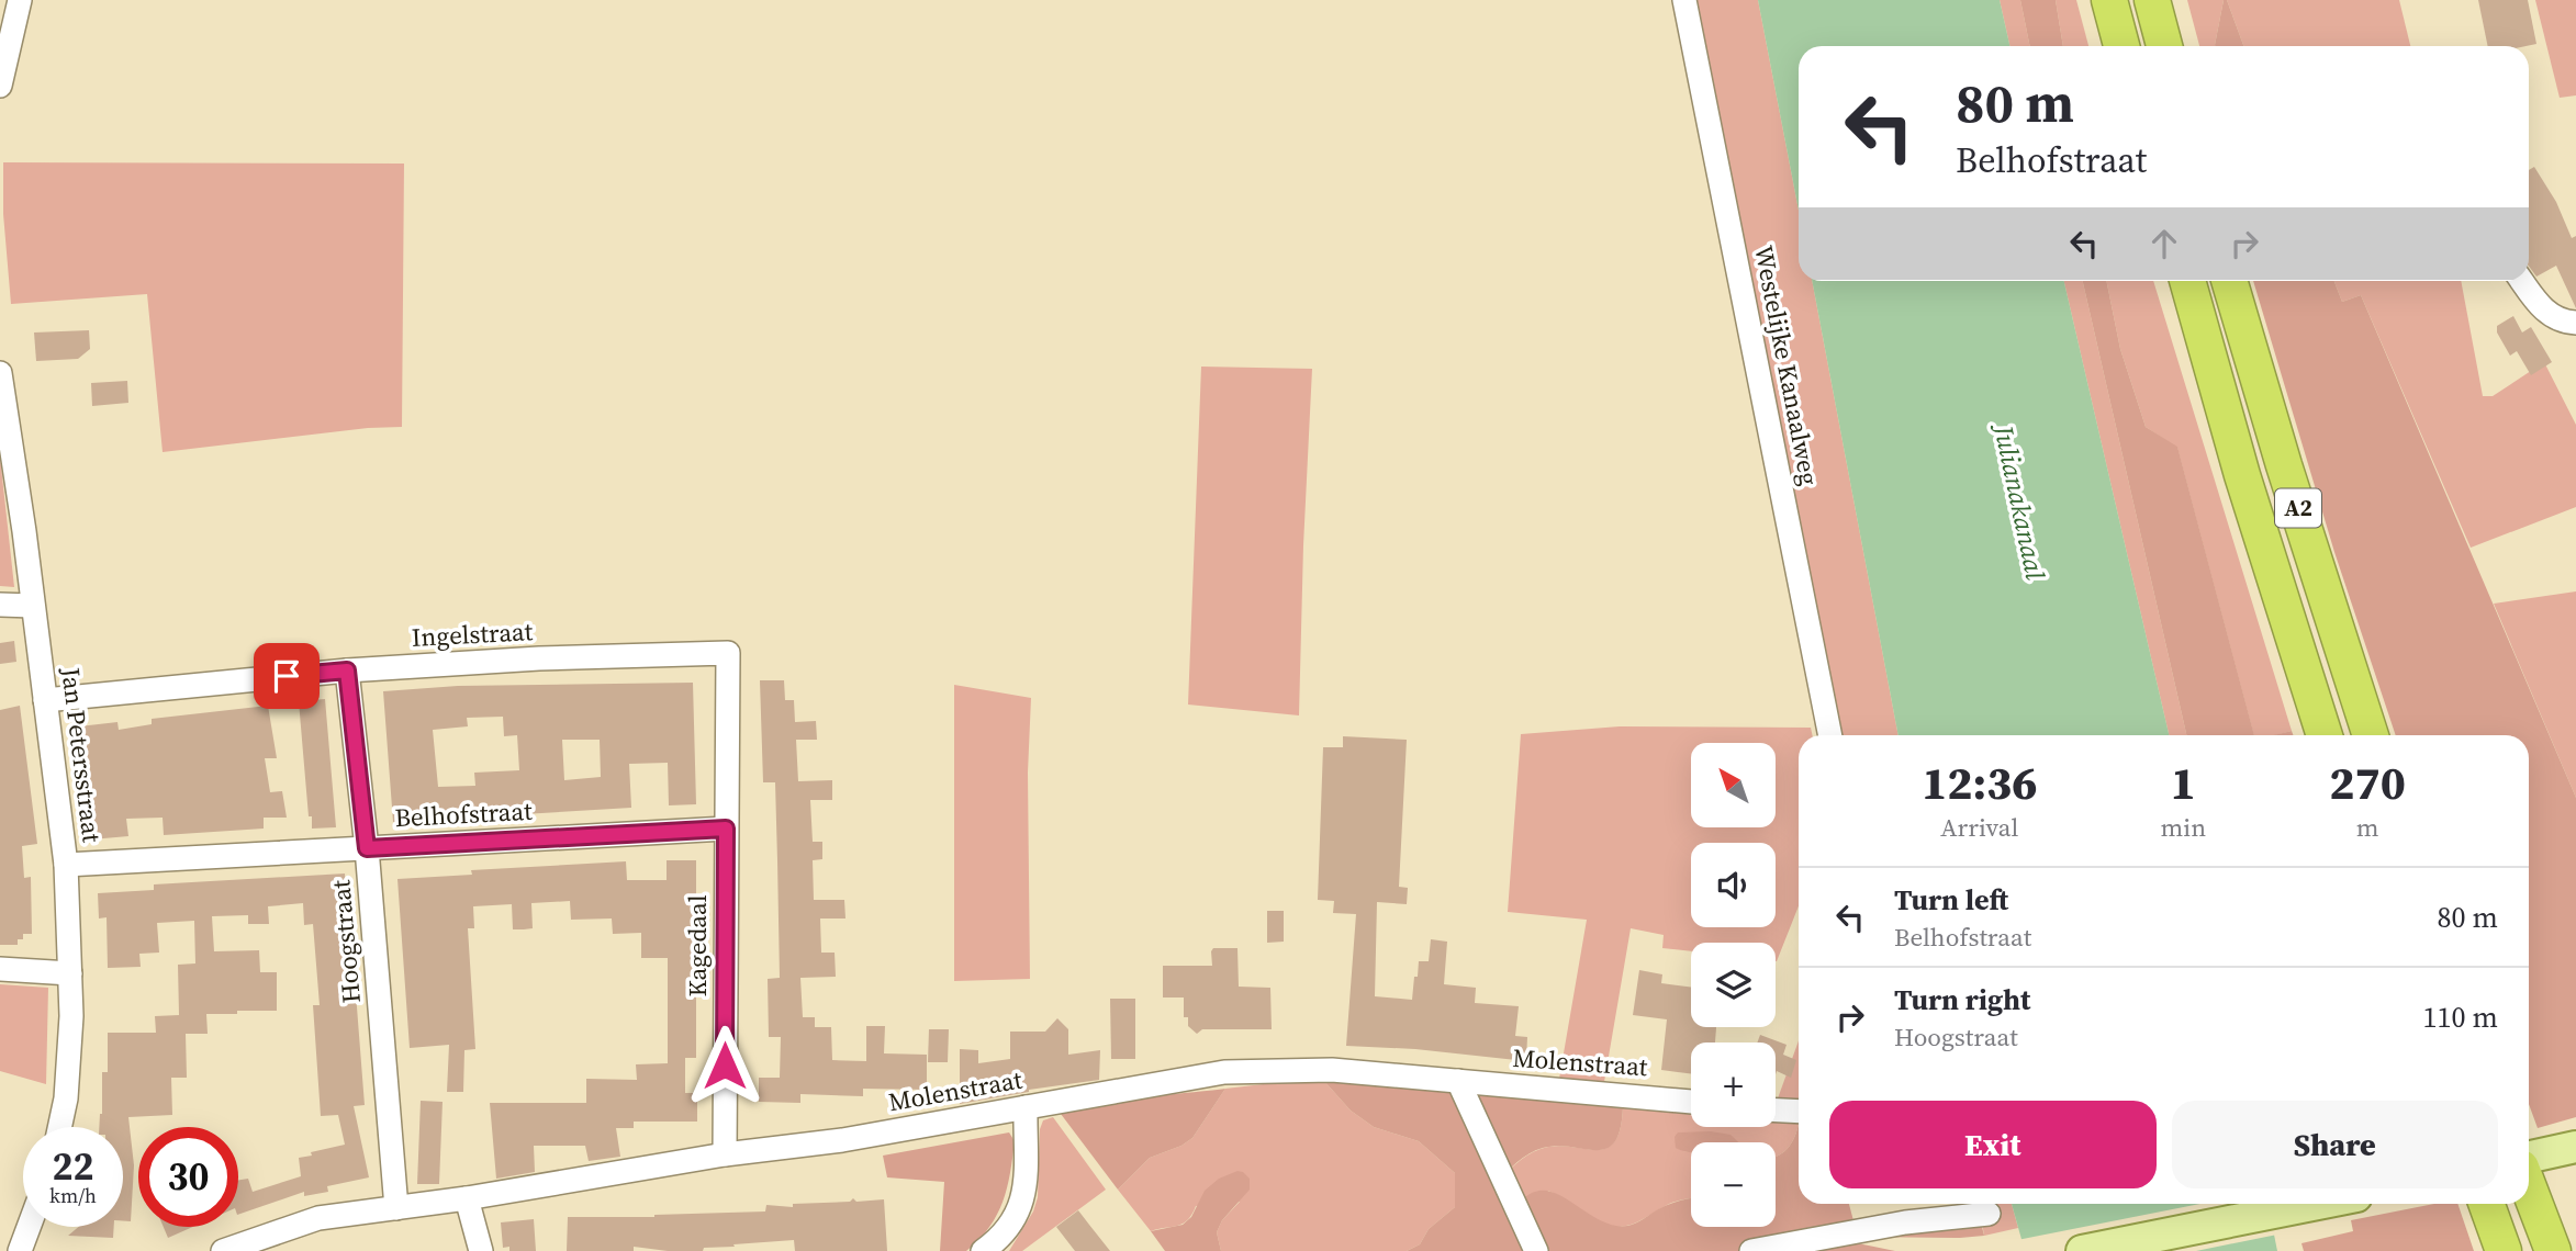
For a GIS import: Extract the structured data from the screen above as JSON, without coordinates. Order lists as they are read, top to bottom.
{
  "streets": {
    "highway": ["A2"],
    "street": [
      "Westelijke Kanaalweg",
      "Ingelstraat",
      "Jan Petersstraat",
      "Belhofstraat",
      "Hoogstraat",
      "Kagedaal",
      "Molenstraat"
    ]
  },
  "crossings": [
    ["Ingelstraat", "Jan Petersstraat"],
    ["Ingelstraat", "Belhofstraat"],
    ["Ingelstraat", "Hoogstraat"],
    ["Ingelstraat", "Kagedaal"],
    ["Jan Petersstraat", "Belhofstraat"],
    ["Belhofstraat", "Hoogstraat"],
    ["Belhofstraat", "Kagedaal"],
    ["Hoogstraat", "Molenstraat"],
    ["Kagedaal", "Molenstraat"]
  ],
  "water": ["Julianakanaal"],
  "north": "top left",
  "page": {
    "turn": ["80 m", "Belhofstraat"],
    "eta": [
      "12:36",
      "Arrival",
      "1",
      "min",
      "270",
      "m"
    ],
    "map_buttons": ["+", "−"],
    "list": [
      {
        "name": "Turn left",
        "note": "Belhofstraat",
        "value": "80 m"
      },
      {
        "name": "Turn right",
        "note": "Hoogstraat",
        "value": "110 m"
      }
    ],
    "buttons": ["Exit", "Share"],
    "speed": "22 km/h",
    "limit": "30"
  }
}
